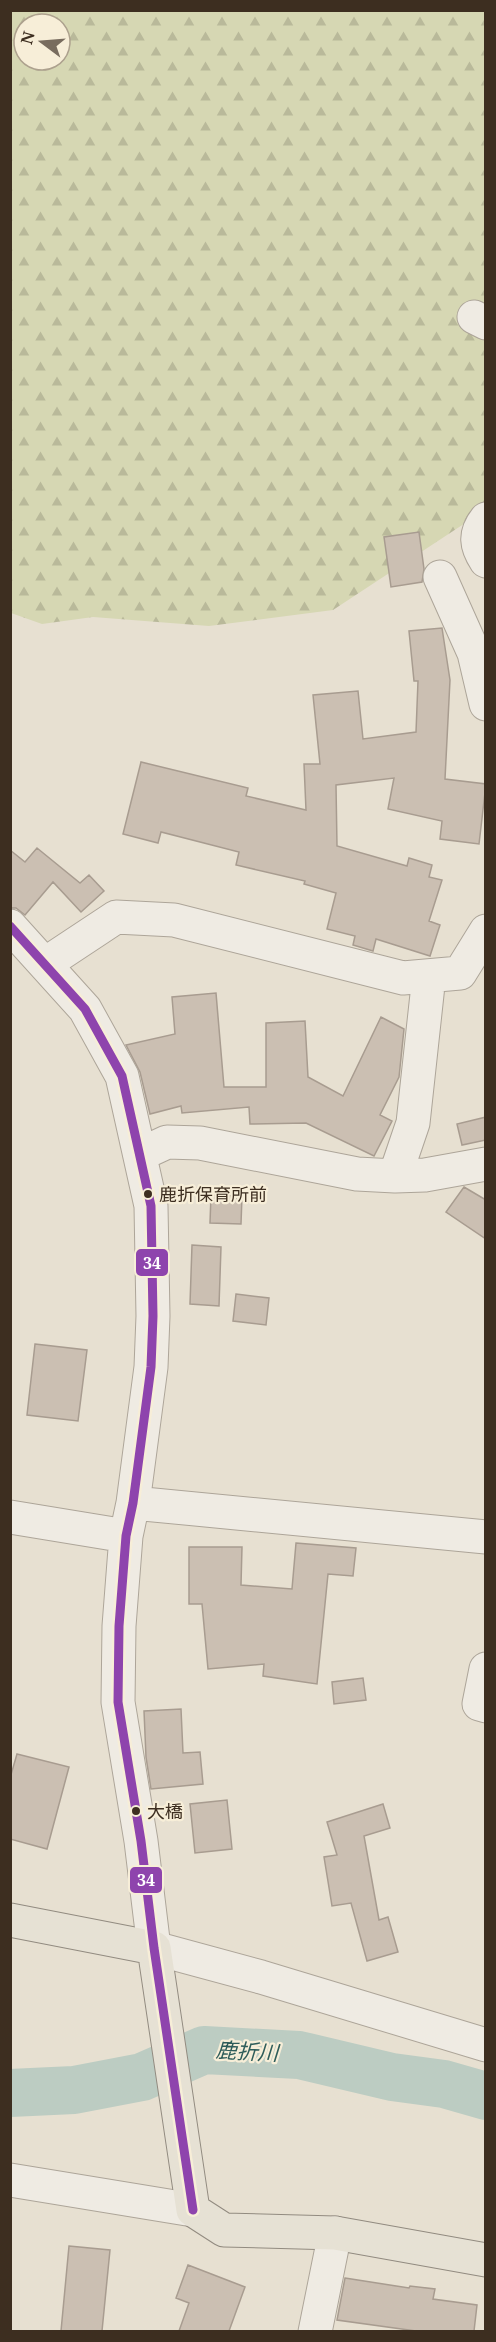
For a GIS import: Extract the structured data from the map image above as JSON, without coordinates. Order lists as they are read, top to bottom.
{
  "water": ["鹿折川"],
  "places": ["鹿折保育所前", "大橋"],
  "lines": ["transit line 34"],
  "north": "left"
}
